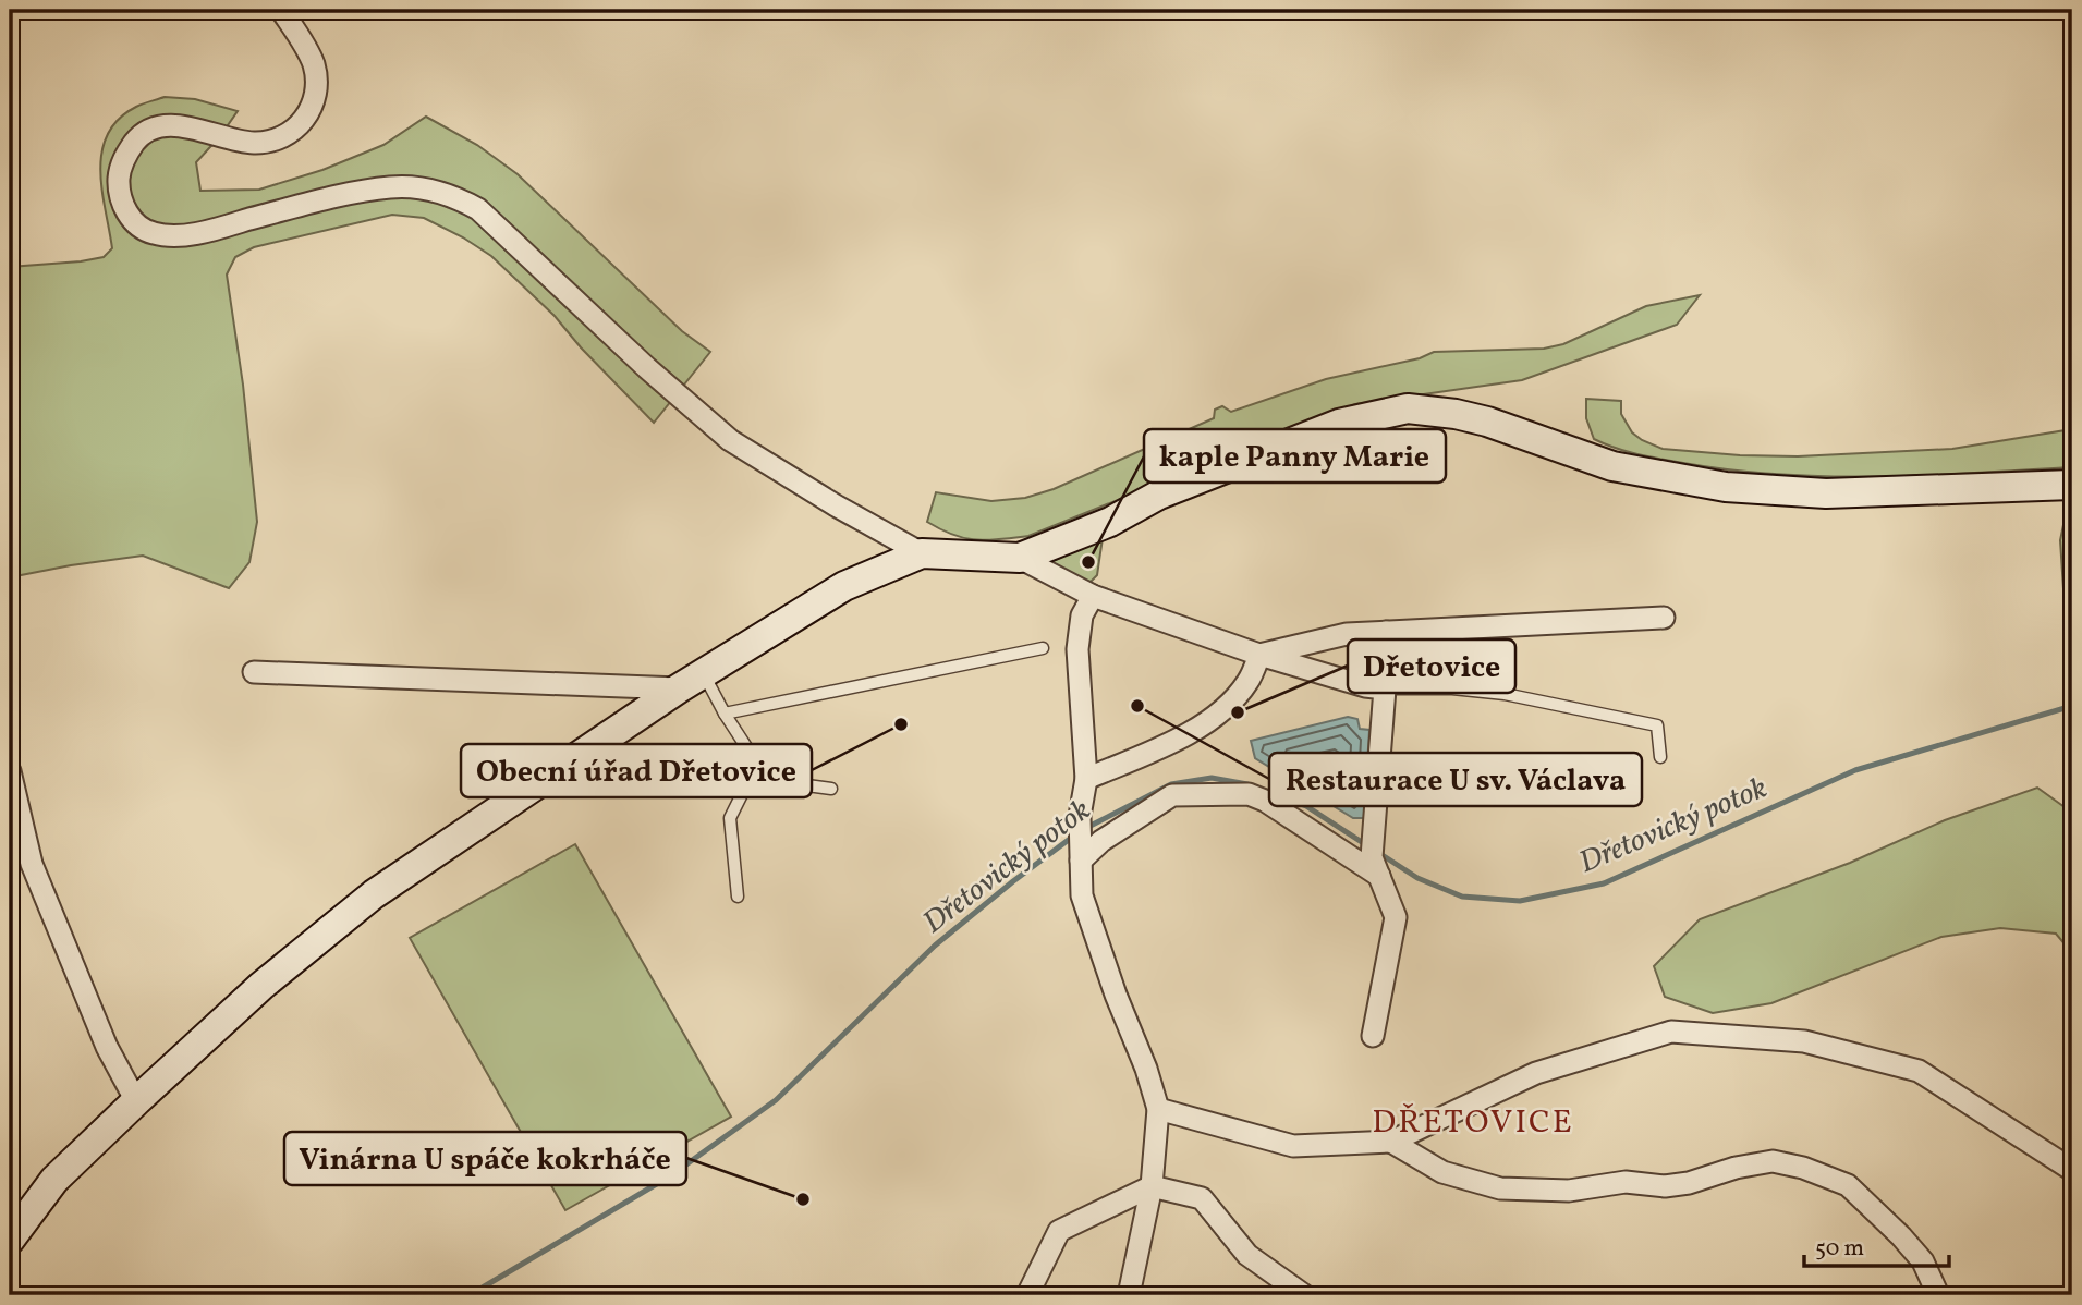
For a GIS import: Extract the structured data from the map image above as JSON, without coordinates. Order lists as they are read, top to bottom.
{
  "districts": ["DŘETOVICE"],
  "water": ["Dřetovický potok"],
  "places": [
    "kaple Panny Marie",
    "Restaurace U sv. Václava",
    "Dřetovice",
    "Obecní úřad Dřetovice",
    "Vinárna U spáče kokrháče"
  ],
  "scale_bar": "50 m"
}
